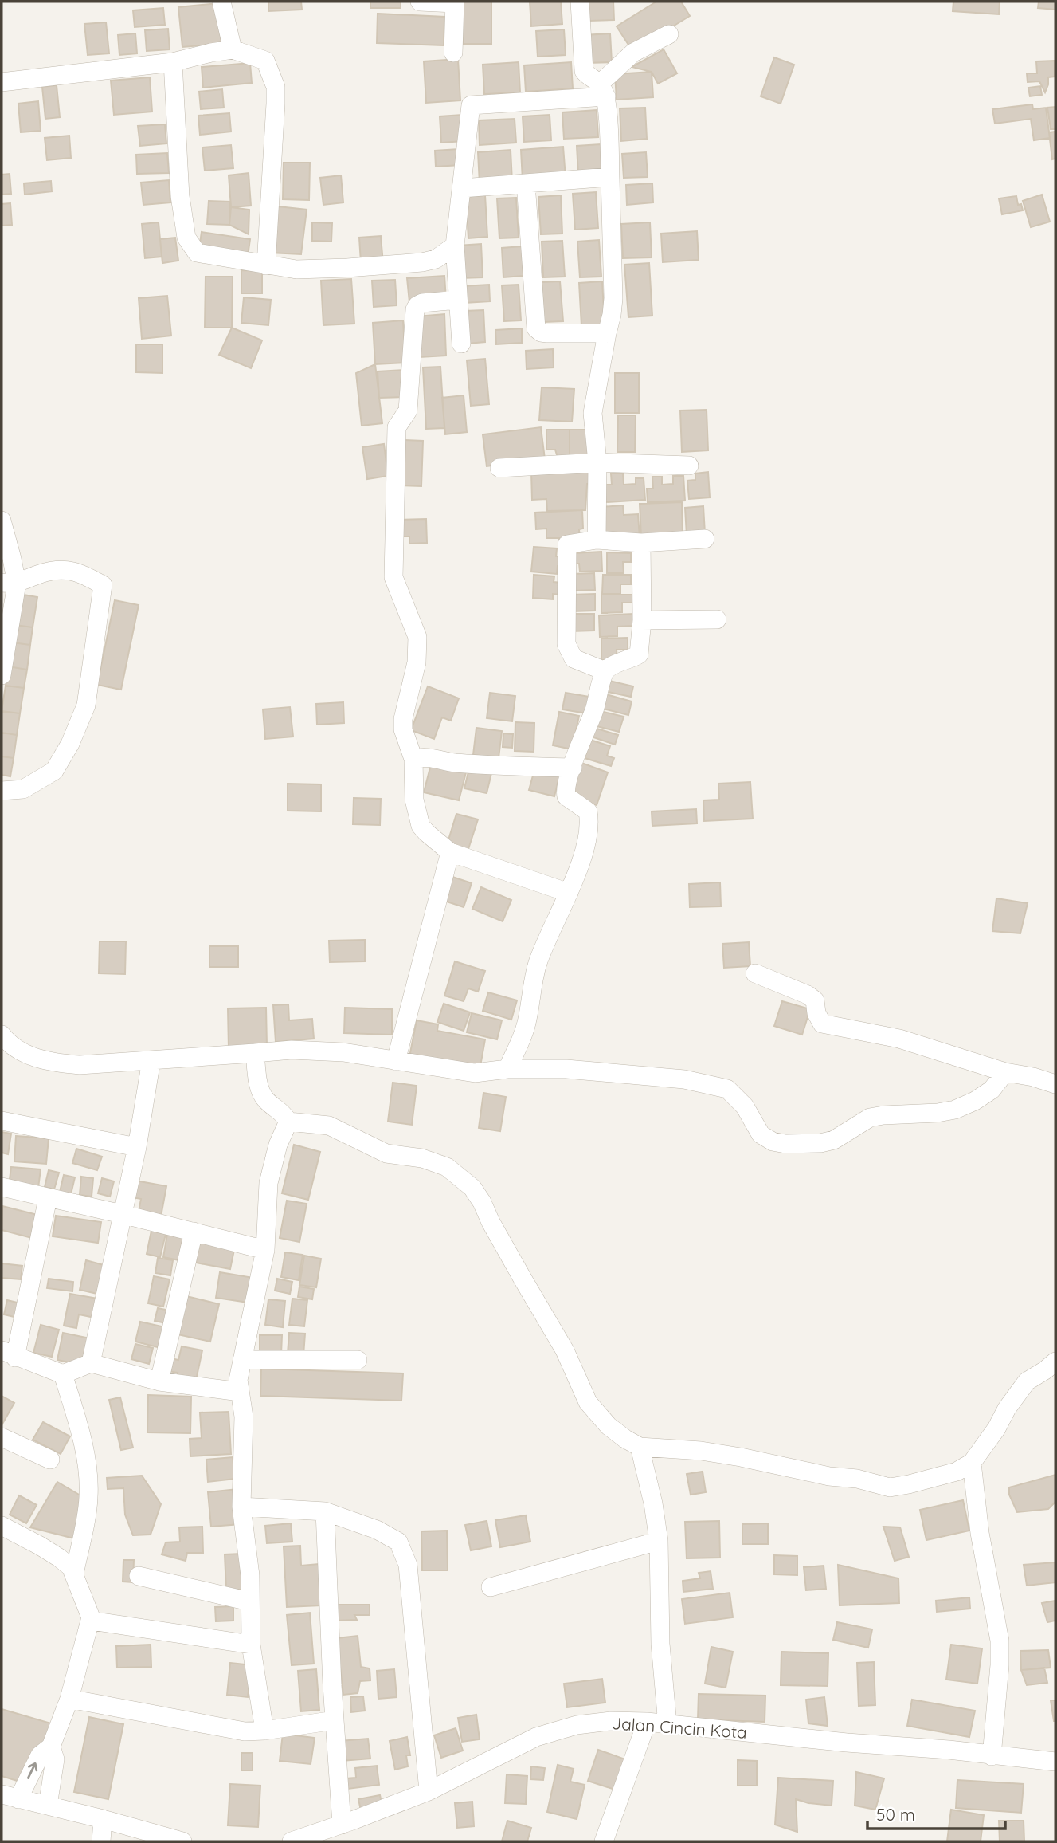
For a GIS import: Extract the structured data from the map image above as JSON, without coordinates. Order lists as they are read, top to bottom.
{
  "streets": {
    "street": ["Jalan Cincin Kota"]
  },
  "scale_bar": "50 m"
}
